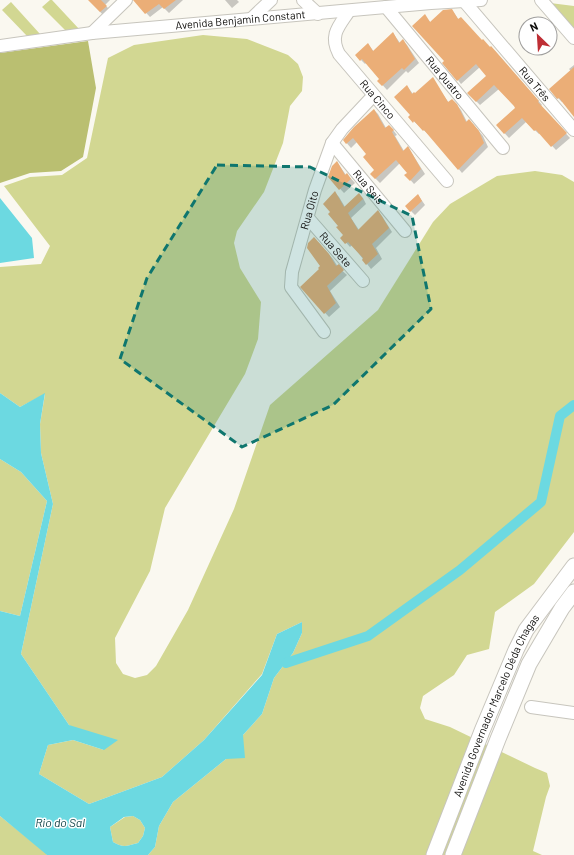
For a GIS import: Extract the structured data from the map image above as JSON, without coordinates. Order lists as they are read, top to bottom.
{
  "streets": {
    "main road": ["Avenida Governador Marcelo Déda Chagas"],
    "street": [
      "Avenida Benjamin Constant",
      "Rua Quatro",
      "Rua Três",
      "Rua Cinco",
      "Rua Seis",
      "Rua Oito",
      "Rua Sete"
    ]
  },
  "crossings": [
    ["Avenida Benjamin Constant", "Rua Quatro"],
    ["Avenida Benjamin Constant", "Rua Três"],
    ["Avenida Benjamin Constant", "Rua Cinco"],
    ["Rua Cinco", "Rua Oito"],
    ["Rua Seis", "Rua Oito"],
    ["Rua Oito", "Rua Sete"]
  ],
  "water": ["Rio do Sal"],
  "north": "top left"
}
